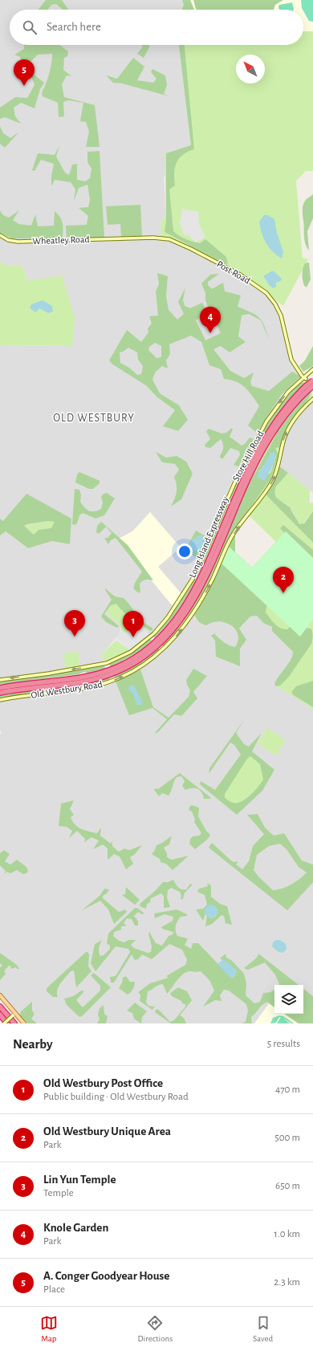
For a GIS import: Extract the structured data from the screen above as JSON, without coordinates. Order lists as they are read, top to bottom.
{
  "streets": {
    "highway": ["Long Island Expressway"],
    "main road": [
      "Wheatley Road",
      "Post Road",
      "Store Hill Road",
      "Old Westbury Road"
    ]
  },
  "crossings": [
    ["Wheatley Road", "Post Road"],
    ["Post Road", "Store Hill Road"],
    ["Post Road", "Long Island Expressway"],
    ["Store Hill Road", "Old Westbury Road"]
  ],
  "one_way": ["Store Hill Road"],
  "districts": ["OLD WESTBURY"],
  "north": "top left",
  "page": {
    "search": "Search here",
    "pins": [
      "5",
      "4",
      "2",
      "3",
      "1"
    ],
    "heading": ["Nearby", "5 results"],
    "list": [
      {
        "mark": "1",
        "name": "Old Westbury Post Office",
        "note": "Public building · Old Westbury Road",
        "value": "470 m"
      },
      {
        "mark": "2",
        "name": "Old Westbury Unique Area",
        "note": "Park",
        "value": "500 m"
      },
      {
        "mark": "3",
        "name": "Lin Yun Temple",
        "note": "Temple",
        "value": "650 m"
      },
      {
        "mark": "4",
        "name": "Knole Garden",
        "note": "Park",
        "value": "1.0 km"
      },
      {
        "mark": "5",
        "name": "A. Conger Goodyear House",
        "note": "Place",
        "value": "2.3 km"
      }
    ],
    "nav": ["Map", "Directions", "Saved"]
  }
}
